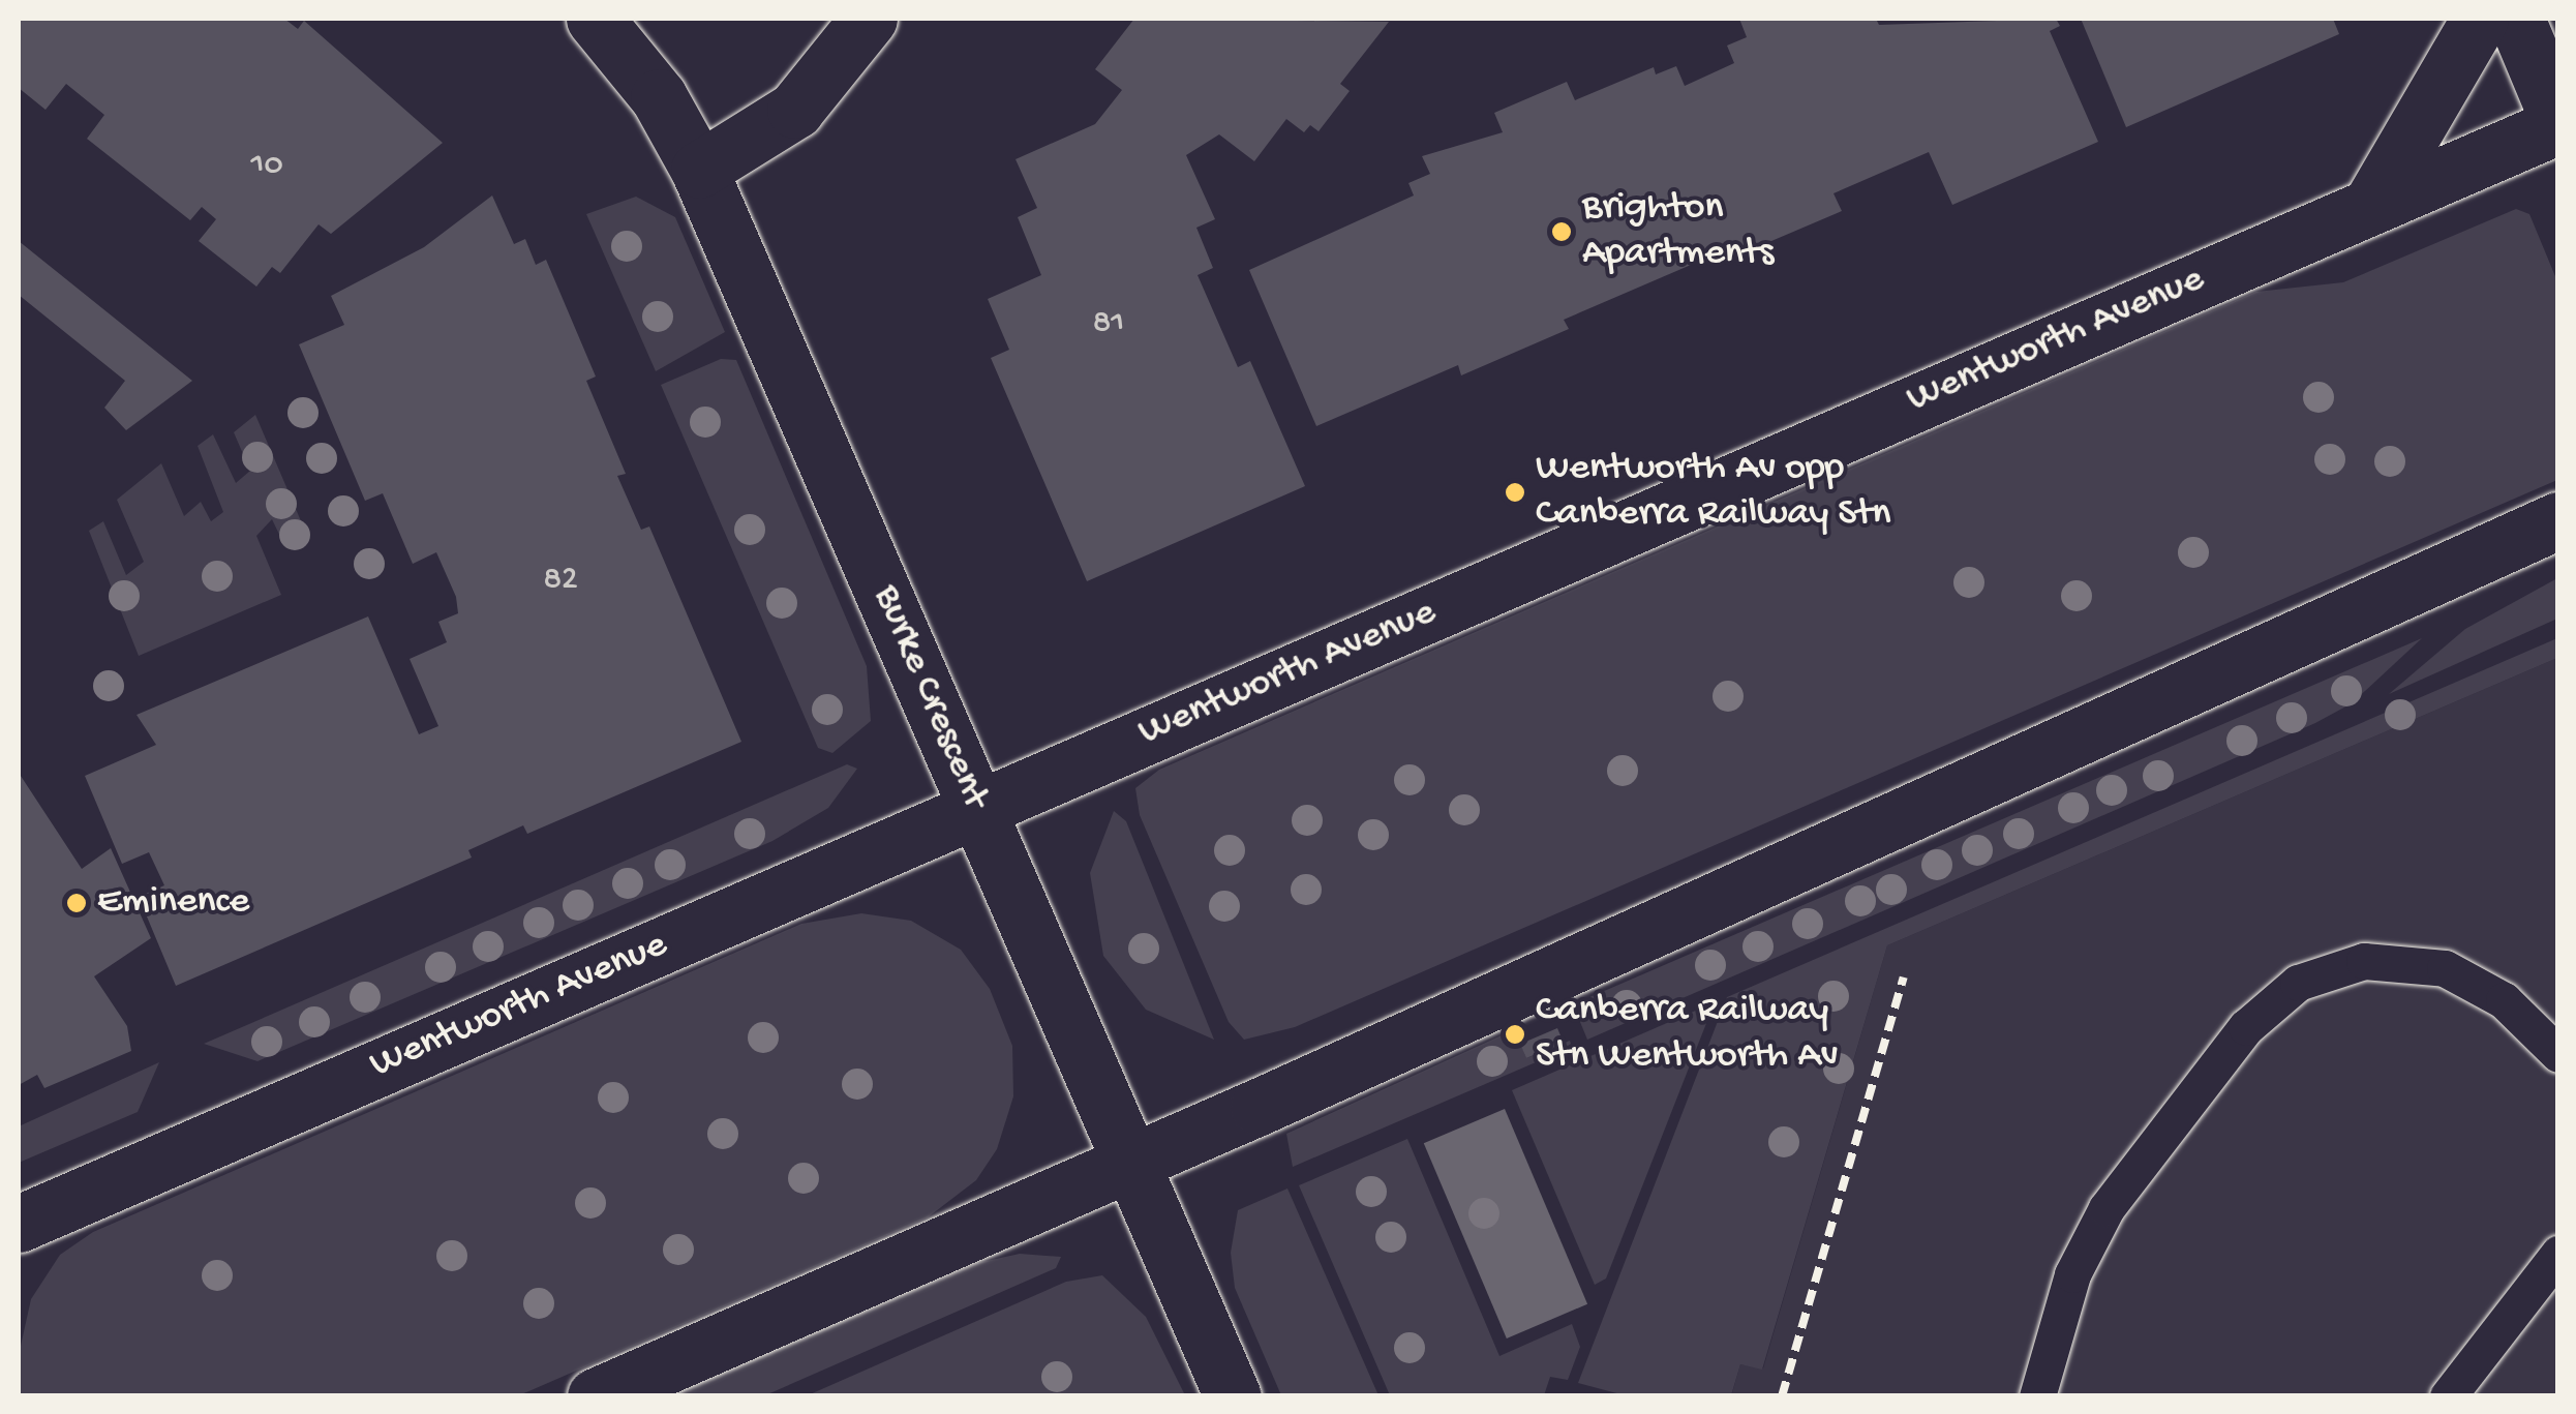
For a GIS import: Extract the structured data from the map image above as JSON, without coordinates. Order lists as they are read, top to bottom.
{
  "streets": {
    "main road": ["Wentworth Avenue", "Burke Crescent"]
  },
  "crossings": [
    ["Wentworth Avenue", "Burke Crescent"]
  ],
  "places": [
    "Brighton Apartments",
    "Wentworth Av opp Canberra Railway Stn",
    "Eminence",
    "Canberra Railway Stn Wentworth Av"
  ],
  "house_numbers": ["10", "81", "82"]
}
